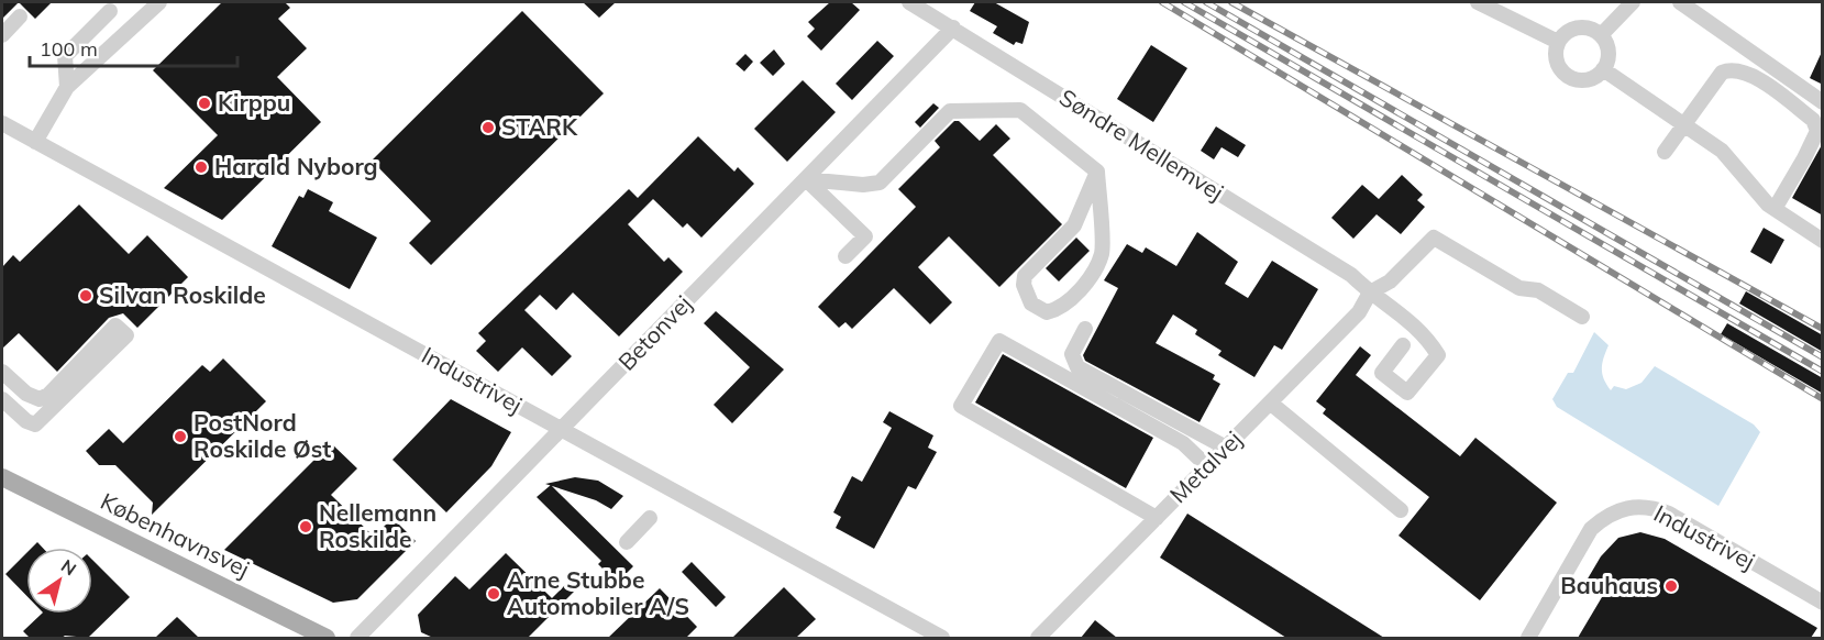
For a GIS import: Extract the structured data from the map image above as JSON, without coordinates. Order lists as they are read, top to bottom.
{
  "streets": {
    "main road": ["Københavnsvej"],
    "street": [
      "Søndre Mellemvej",
      "Betonvej",
      "Industrivej",
      "Metalvej"
    ]
  },
  "crossings": [
    ["Søndre Mellemvej", "Betonvej"],
    ["Søndre Mellemvej", "Metalvej"],
    ["Betonvej", "Industrivej"]
  ],
  "places": [
    "Kirppu",
    "STARK",
    "Harald Nyborg",
    "Silvan Roskilde",
    "PostNord Roskilde Øst",
    "Nellemann Roskilde",
    "Bauhaus",
    "Arne Stubbe Automobiler A/S"
  ],
  "scale_bar": "100 m",
  "north": "top right"
}
